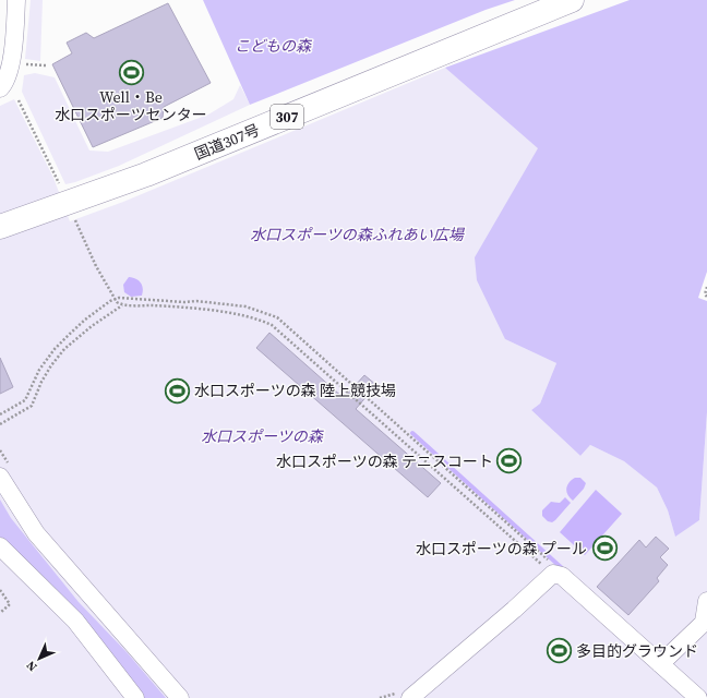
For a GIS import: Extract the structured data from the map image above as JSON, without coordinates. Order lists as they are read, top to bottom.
{
  "streets": {
    "highway": ["307", "国道307号"]
  },
  "parks": ["こどもの森", "水口スポーツの森ふれあい広場", "水口スポーツの森"],
  "places": {
    "sports": [
      "Well・Be 水口スポーツセンター",
      "水口スポーツの森 陸上競技場",
      "水口スポーツの森 テニスコート",
      "水口スポーツの森 プール",
      "多目的グラウンド"
    ]
  },
  "north": "bottom left"
}
